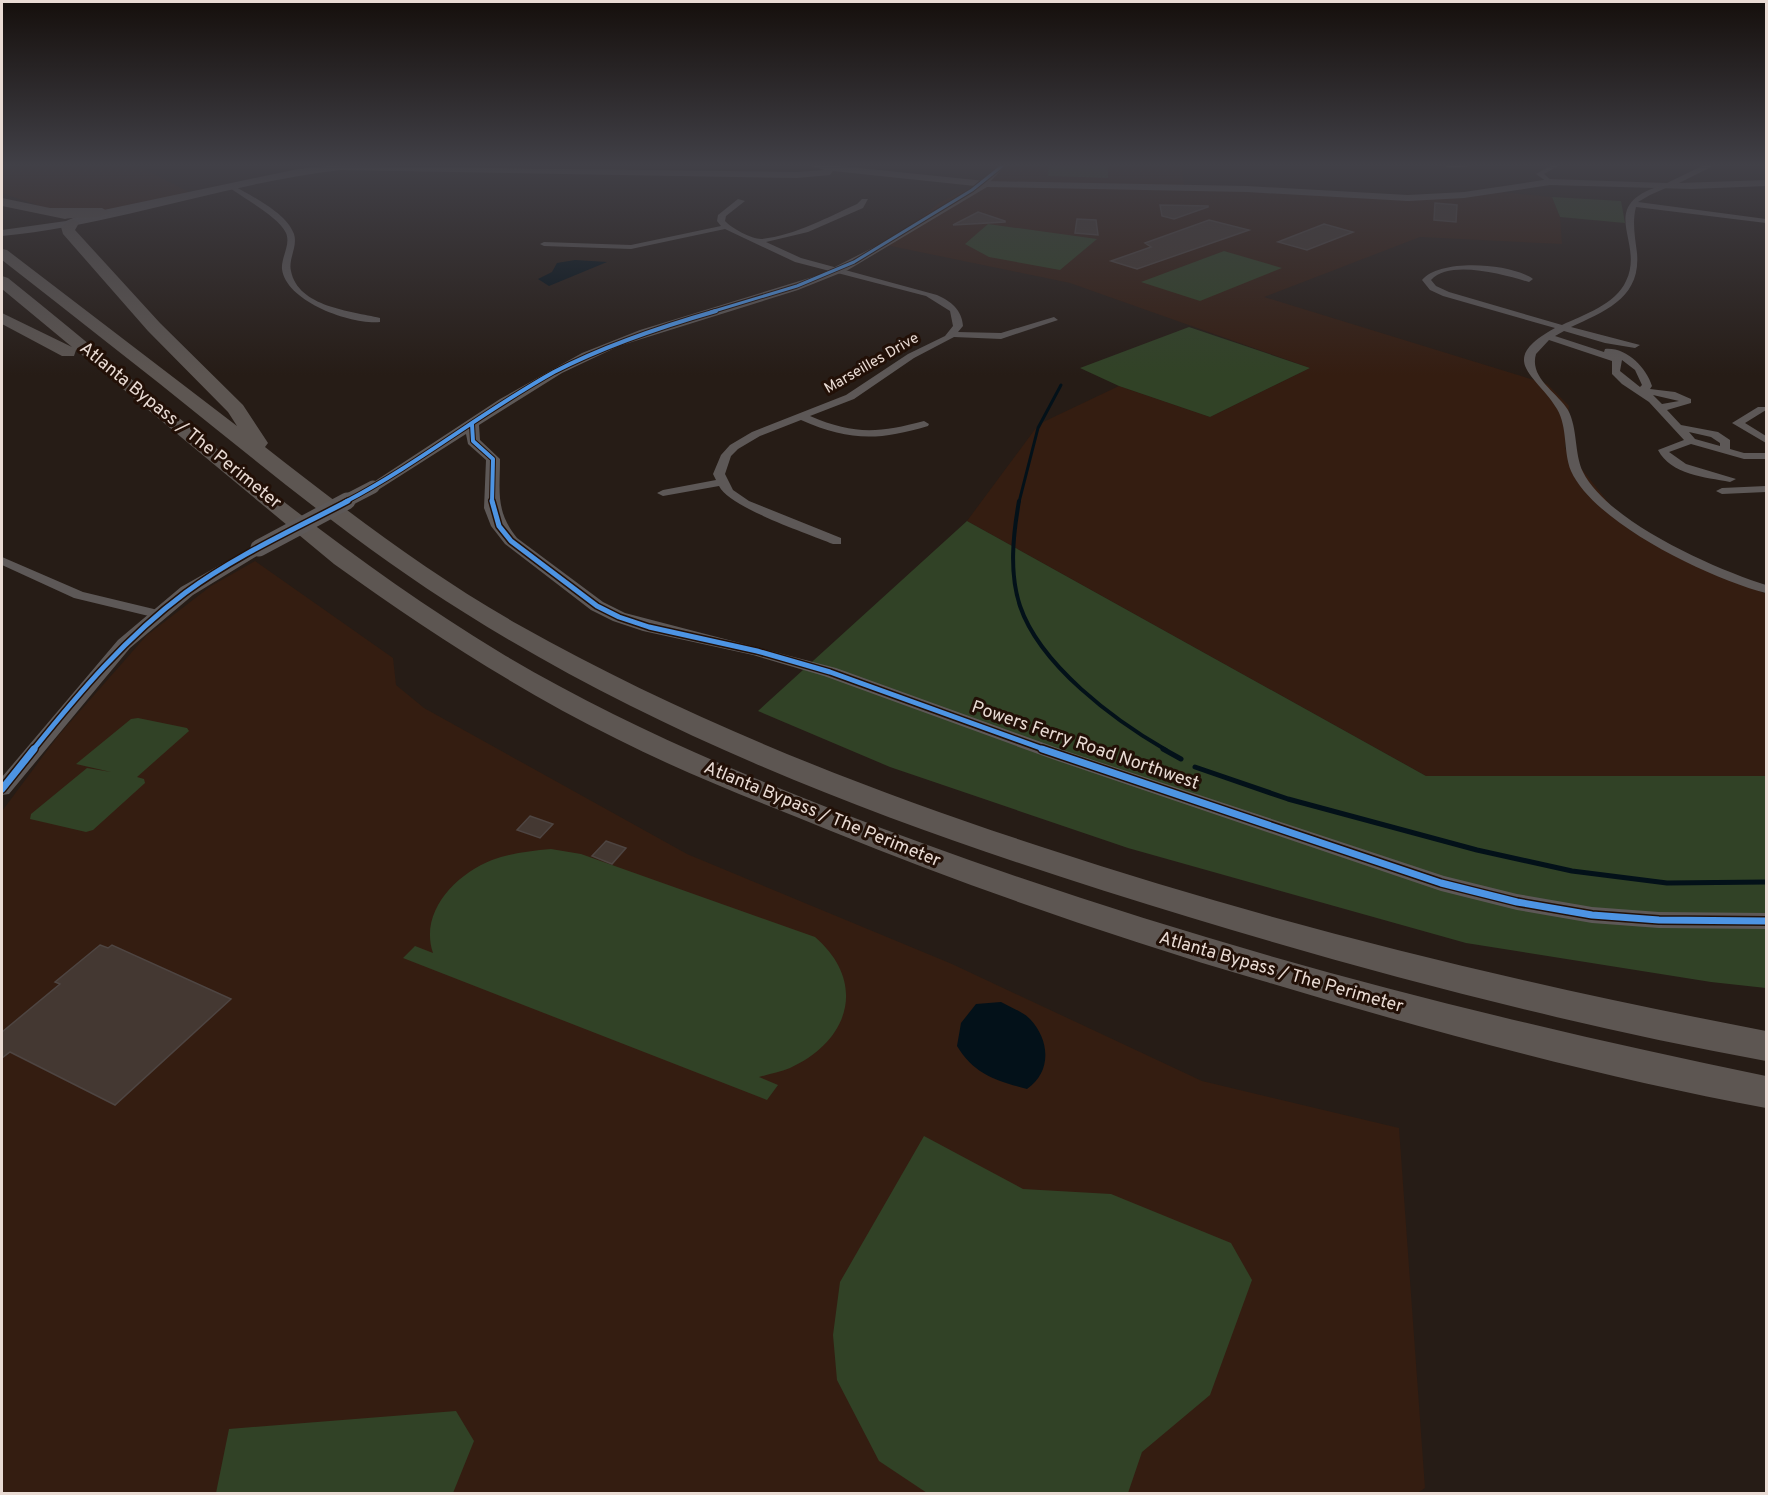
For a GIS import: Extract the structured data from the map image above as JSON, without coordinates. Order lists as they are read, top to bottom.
{
  "streets": {
    "highway": ["Atlanta Bypass / The Perimeter"],
    "street": ["Marseilles Drive", "Powers Ferry Road Northwest"]
  }
}
